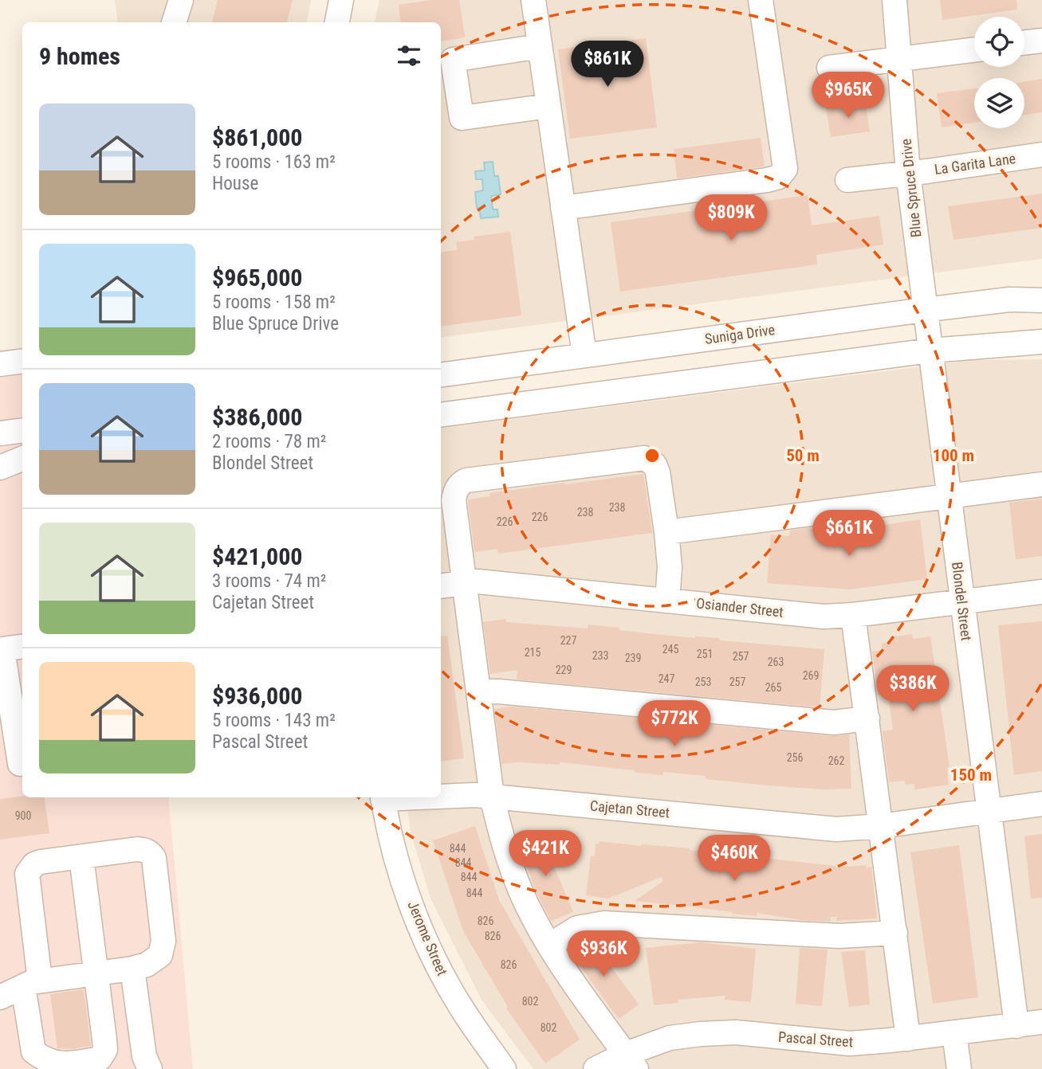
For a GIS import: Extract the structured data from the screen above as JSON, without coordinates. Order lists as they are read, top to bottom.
{
  "streets": {
    "street": [
      "La Garita Lane",
      "Blue Spruce Drive",
      "Suniga Drive",
      "Blondel Street",
      "Osiander Street",
      "Cajetan Street",
      "Jerome Street",
      "Pascal Street"
    ]
  },
  "crossings": [
    ["La Garita Lane", "Blue Spruce Drive"],
    ["Blue Spruce Drive", "Suniga Drive"],
    ["Blue Spruce Drive", "Blondel Street"],
    ["Suniga Drive", "Blondel Street"],
    ["Blondel Street", "Osiander Street"],
    ["Blondel Street", "Cajetan Street"],
    ["Blondel Street", "Pascal Street"]
  ],
  "house_numbers": [
    "238",
    "238",
    "226",
    "226",
    "227",
    "245",
    "215",
    "251",
    "233",
    "257",
    "239",
    "263",
    "229",
    "269",
    "247",
    "253",
    "257",
    "265",
    "256",
    "262",
    "900",
    "844",
    "844",
    "844",
    "844",
    "826",
    "826",
    "826",
    "802",
    "802"
  ],
  "page": {
    "heading": "9 homes",
    "price": [
      "$861K",
      "$965K",
      "$809K",
      "$661K",
      "$386K",
      "$772K",
      "$421K",
      "$460K",
      "$936K"
    ],
    "list": [
      {
        "name": "$861,000",
        "note": "5 rooms · 163 m² · House"
      },
      {
        "name": "$965,000",
        "note": "5 rooms · 158 m² · Blue Spruce Drive"
      },
      {
        "name": "$386,000",
        "note": "2 rooms · 78 m² · Blondel Street"
      },
      {
        "name": "$421,000",
        "note": "3 rooms · 74 m² · Cajetan Street"
      },
      {
        "name": "$936,000",
        "note": "5 rooms · 143 m² · Pascal Street"
      }
    ]
  },
  "rings": ["50 m", "100 m", "150 m"]
}
